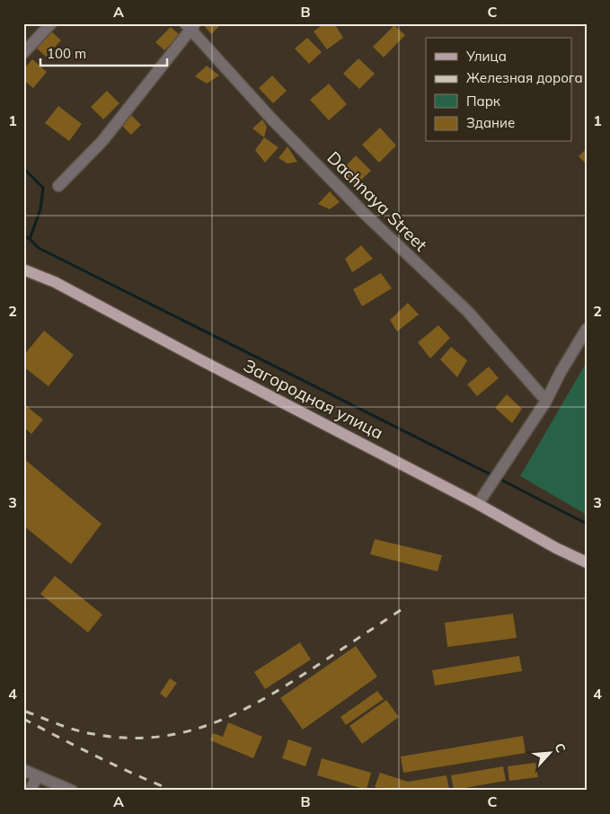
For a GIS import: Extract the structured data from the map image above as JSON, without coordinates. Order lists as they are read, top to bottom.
{
  "streets": {
    "main road": ["Загородная улица"],
    "street": ["Dachnaya Street"]
  },
  "legend": [
    "Улица",
    "Железная дорога",
    "Парк",
    "Здание"
  ],
  "scale_bar": "100 m",
  "north": "top right",
  "grid": {
    "columns": ["A", "B", "C"],
    "rows": [
      "1",
      "2",
      "3",
      "4"
    ]
  }
}
